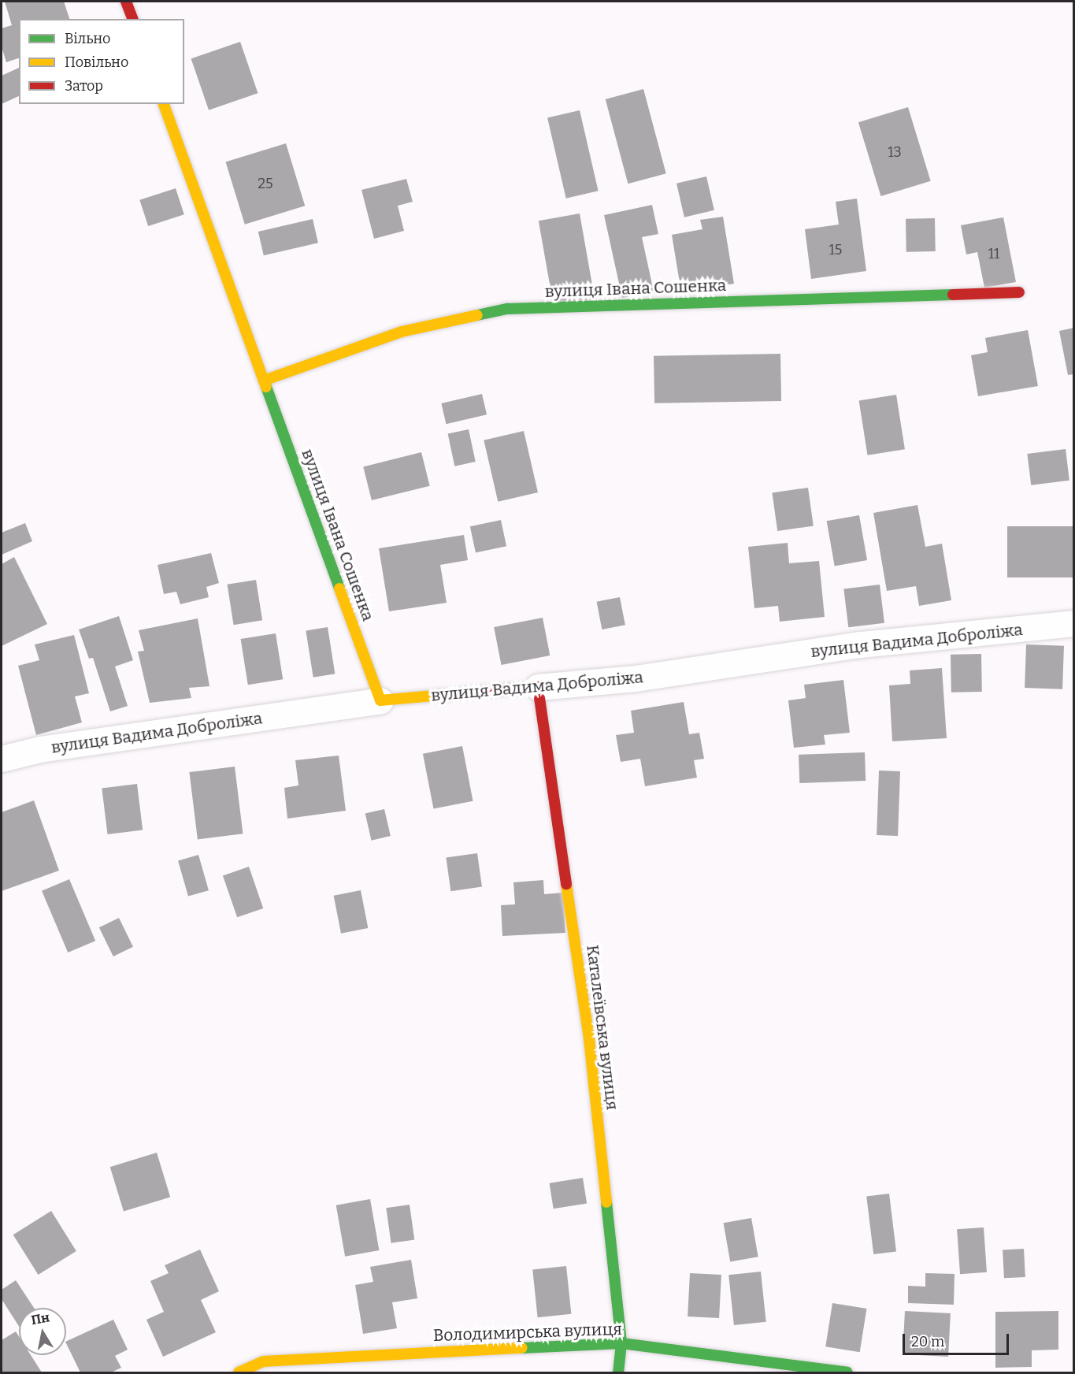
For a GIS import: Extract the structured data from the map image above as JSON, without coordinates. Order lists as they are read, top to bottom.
{
  "streets": {
    "street": [
      "вулиця Івана Сошенка",
      "вулиця Вадима Доброліжа",
      "Каталеївська вулиця",
      "Володимирська вулиця"
    ]
  },
  "crossings": [
    ["вулиця Івана Сошенка", "вулиця Вадима Доброліжа"],
    ["вулиця Вадима Доброліжа", "Каталеївська вулиця"],
    ["Каталеївська вулиця", "Володимирська вулиця"]
  ],
  "house_numbers": [
    "13",
    "25",
    "15",
    "11"
  ],
  "legend": ["Вільно", "Повільно", "Затор"],
  "scale_bar": "20 m",
  "north": "top"
}
